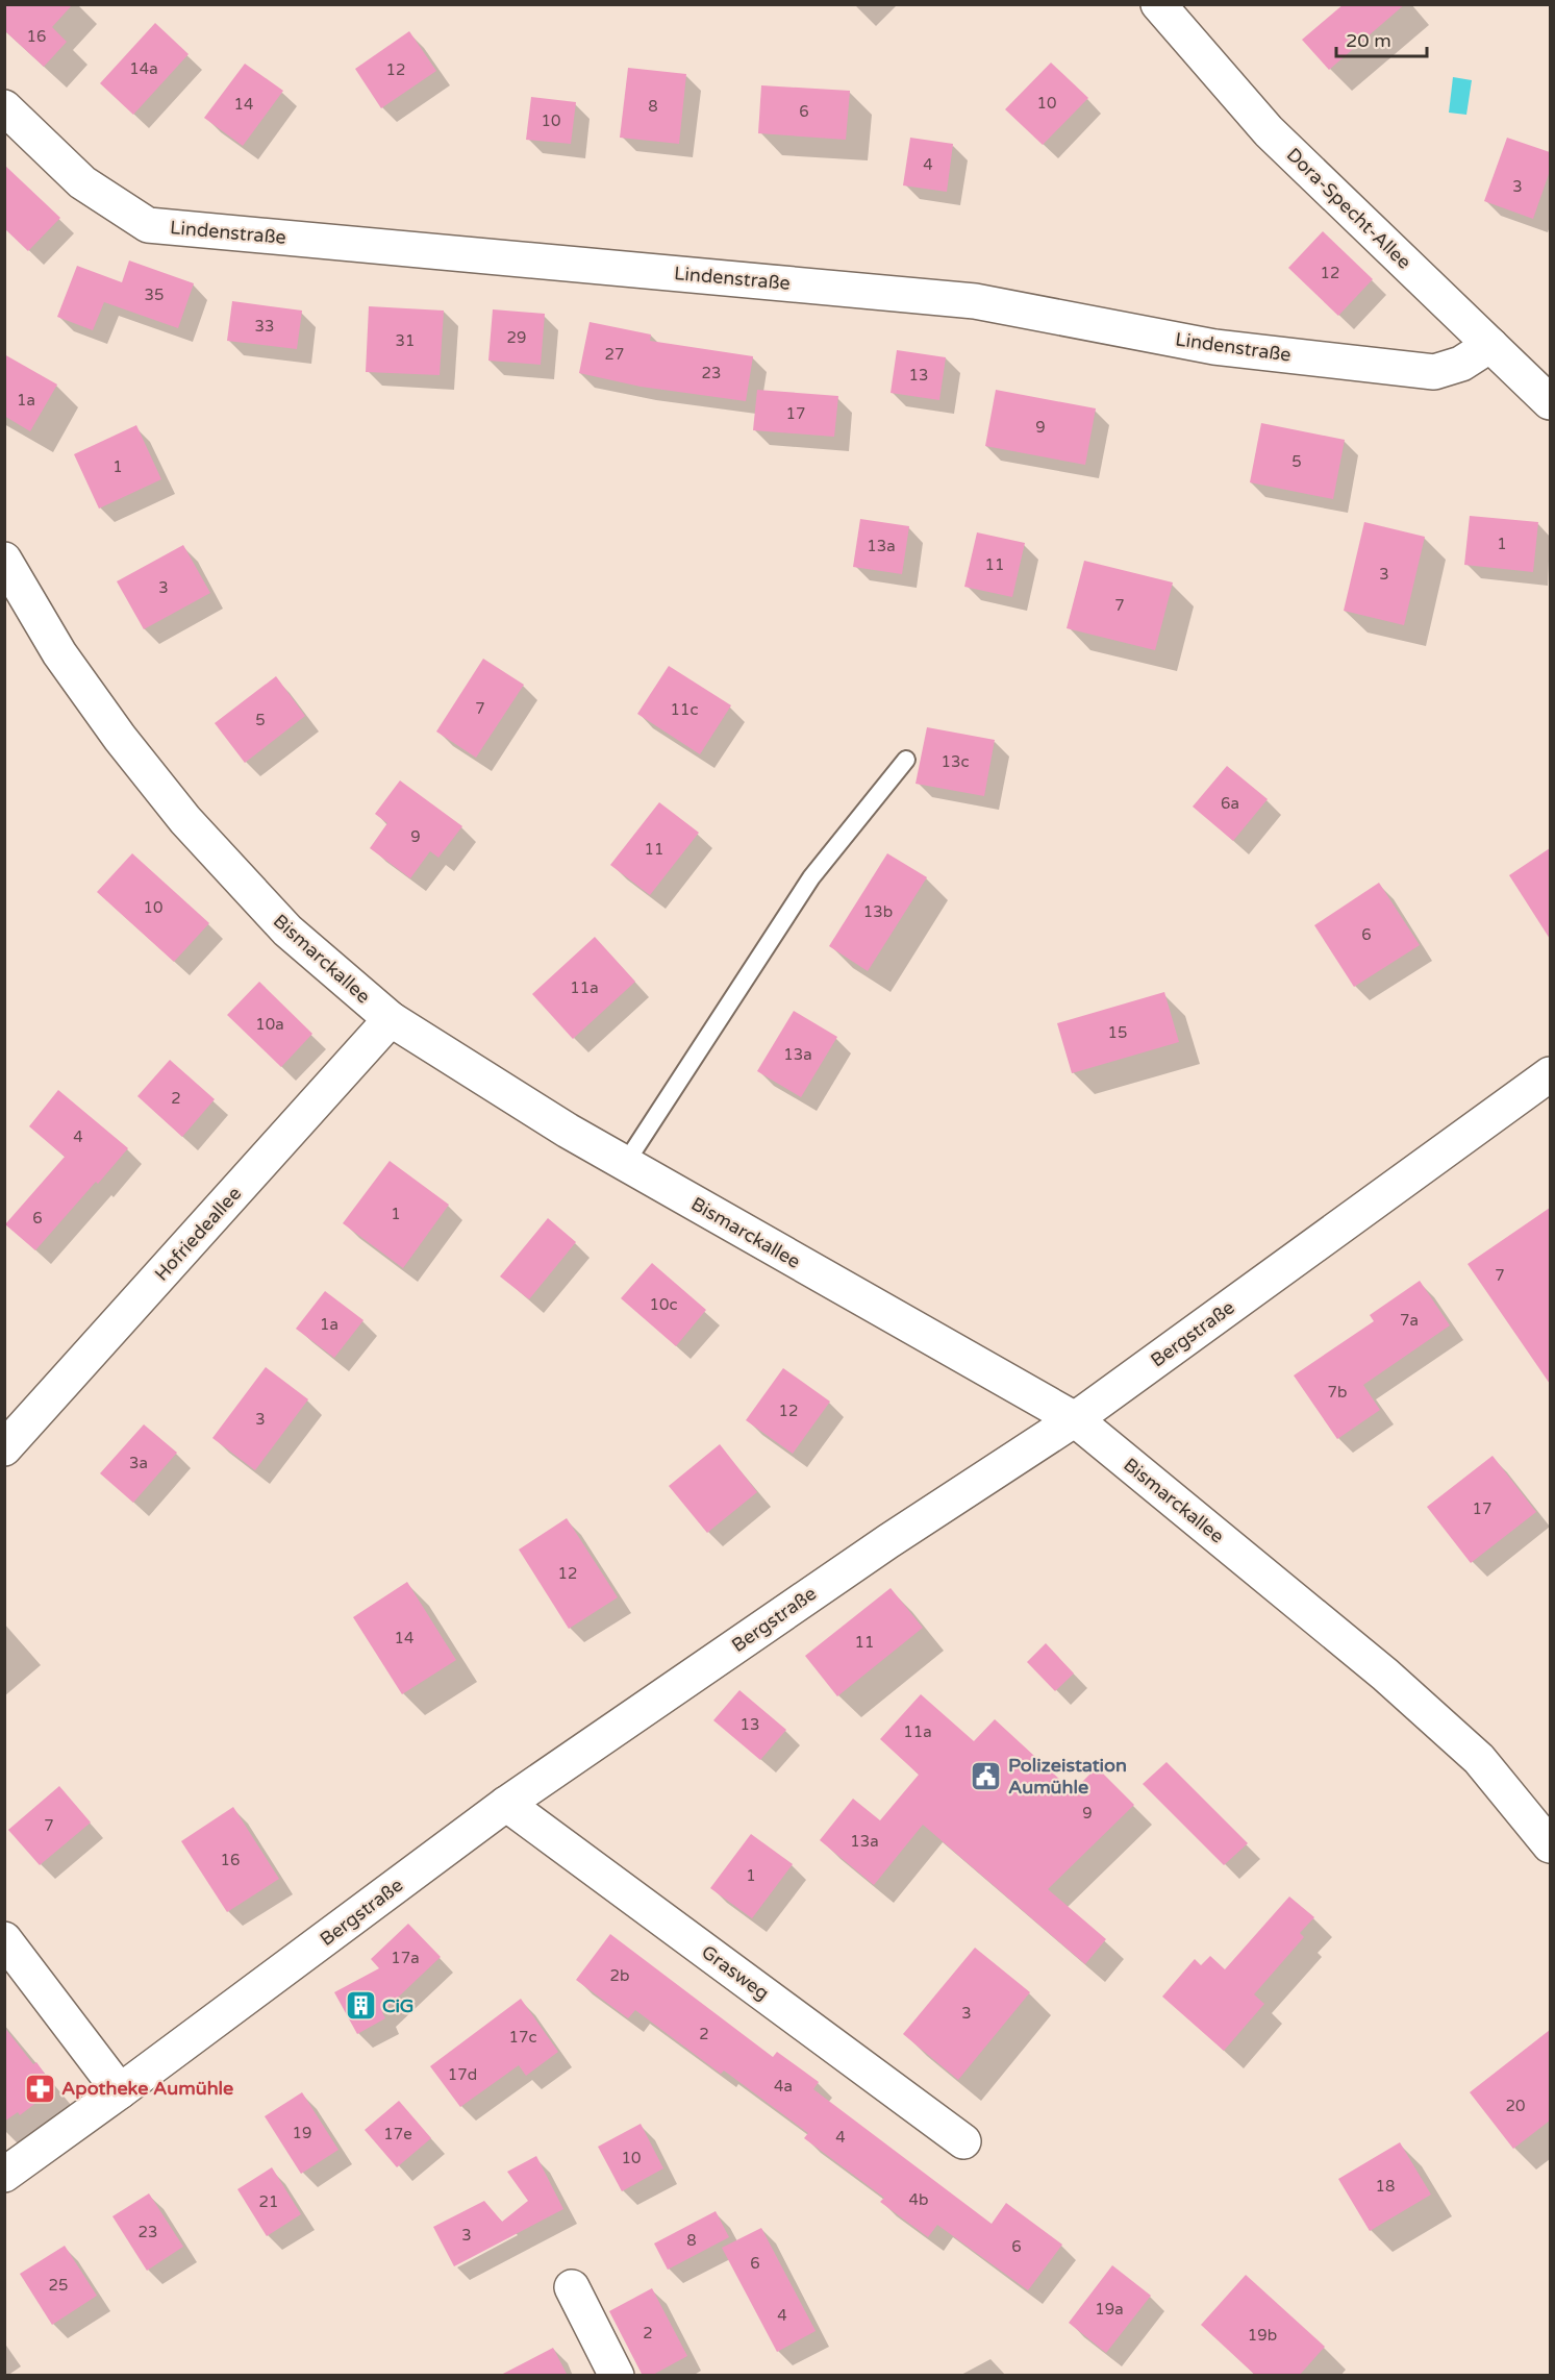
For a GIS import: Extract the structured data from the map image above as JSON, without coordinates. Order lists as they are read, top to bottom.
{
  "streets": {
    "street": [
      "Dora-Specht-Allee",
      "Lindenstraße",
      "Bismarckallee",
      "Hofriedeallee",
      "Bergstraße",
      "Grasweg"
    ]
  },
  "crossings": [
    ["Dora-Specht-Allee", "Lindenstraße"],
    ["Bismarckallee", "Hofriedeallee"],
    ["Bismarckallee", "Bergstraße"],
    ["Bergstraße", "Grasweg"]
  ],
  "places": {
    "public building": ["Polizeistation Aumühle"],
    "building": ["CiG"],
    "pharmacy": ["Apotheke Aumühle"]
  },
  "house_numbers": [
    "16",
    "14a",
    "12",
    "10",
    "14",
    "8",
    "6",
    "10",
    "4",
    "3",
    "12",
    "35",
    "33",
    "29",
    "31",
    "27",
    "23",
    "13",
    "1a",
    "17",
    "9",
    "5",
    "1",
    "1",
    "13a",
    "11",
    "3",
    "3",
    "7",
    "7",
    "11c",
    "5",
    "13c",
    "6a",
    "9",
    "11",
    "10",
    "13b",
    "6",
    "11a",
    "10a",
    "15",
    "13a",
    "2",
    "4",
    "1",
    "6",
    "7",
    "10c",
    "7a",
    "1a",
    "7b",
    "12",
    "3",
    "3a",
    "17",
    "12",
    "14",
    "11",
    "13",
    "11a",
    "9",
    "7",
    "13a",
    "16",
    "1",
    "17a",
    "2b",
    "3",
    "2",
    "17c",
    "17d",
    "4a",
    "20",
    "19",
    "17e",
    "4",
    "10",
    "18",
    "4b",
    "21",
    "23",
    "3",
    "8",
    "6",
    "6",
    "25",
    "19a",
    "4",
    "2",
    "19b"
  ],
  "scale_bar": "20 m"
}
